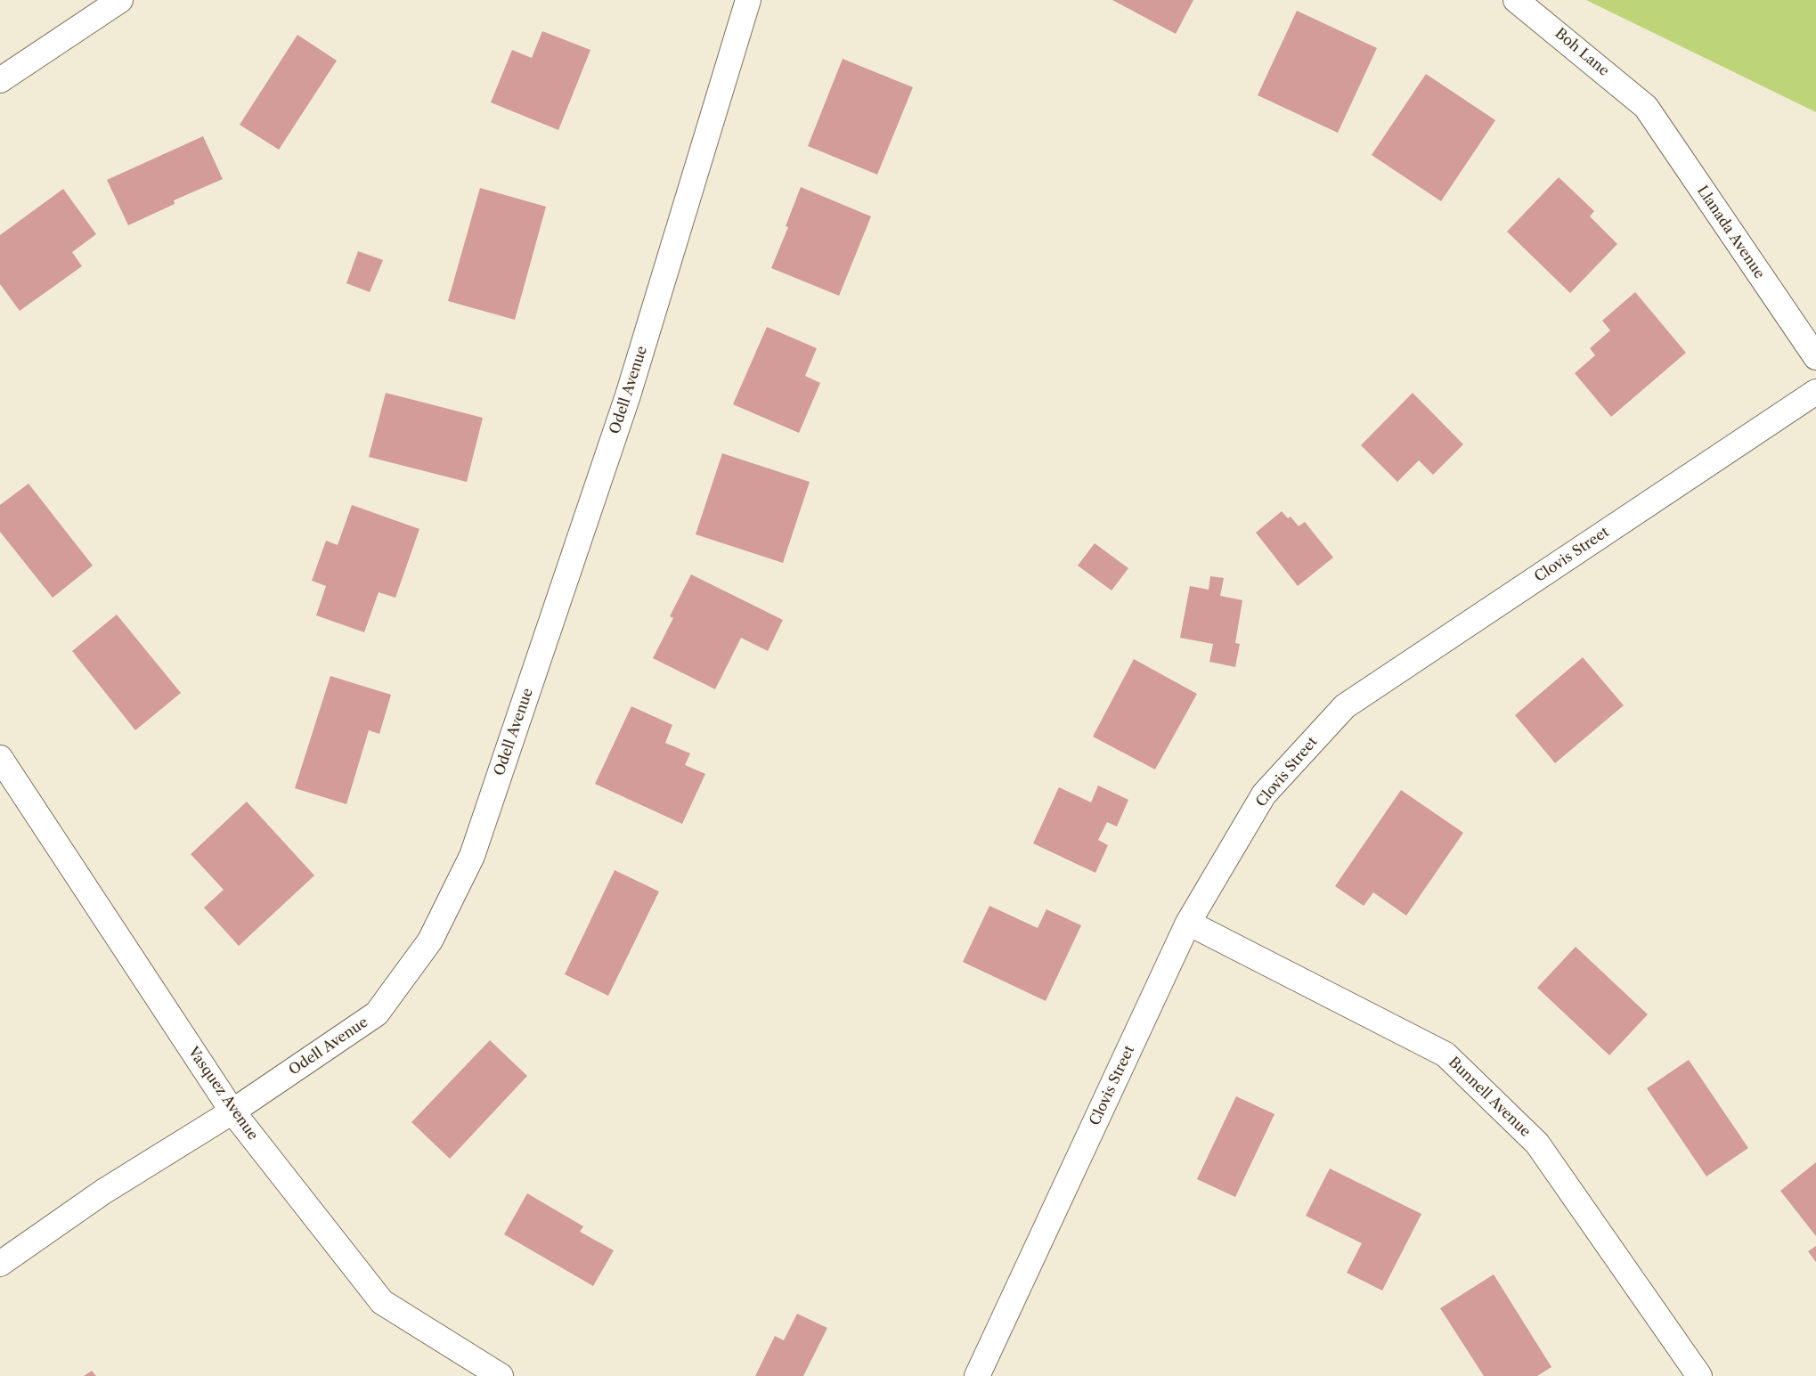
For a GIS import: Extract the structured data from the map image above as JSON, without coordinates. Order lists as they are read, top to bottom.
{
  "streets": {
    "street": [
      "Boh Lane",
      "Llanada Avenue",
      "Odell Avenue",
      "Clovis Street",
      "Vasquez Avenue",
      "Bunnell Avenue"
    ]
  },
  "crossings": [
    ["Boh Lane", "Llanada Avenue"],
    ["Odell Avenue", "Vasquez Avenue"],
    ["Clovis Street", "Bunnell Avenue"]
  ]
}
